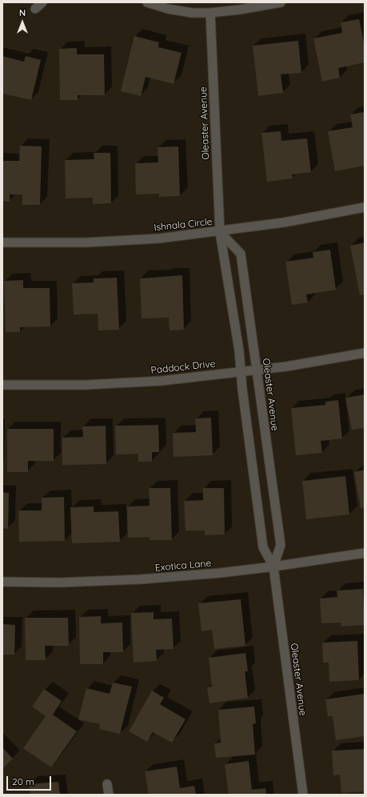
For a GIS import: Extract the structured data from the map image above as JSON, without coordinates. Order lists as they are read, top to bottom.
{
  "streets": {
    "street": [
      "Oleaster Avenue",
      "Ishnala Circle",
      "Paddock Drive",
      "Exotica Lane"
    ]
  },
  "crossings": [
    ["Oleaster Avenue", "Ishnala Circle"],
    ["Oleaster Avenue", "Paddock Drive"],
    ["Oleaster Avenue", "Exotica Lane"]
  ],
  "scale_bar": "20 m",
  "north": "top"
}
